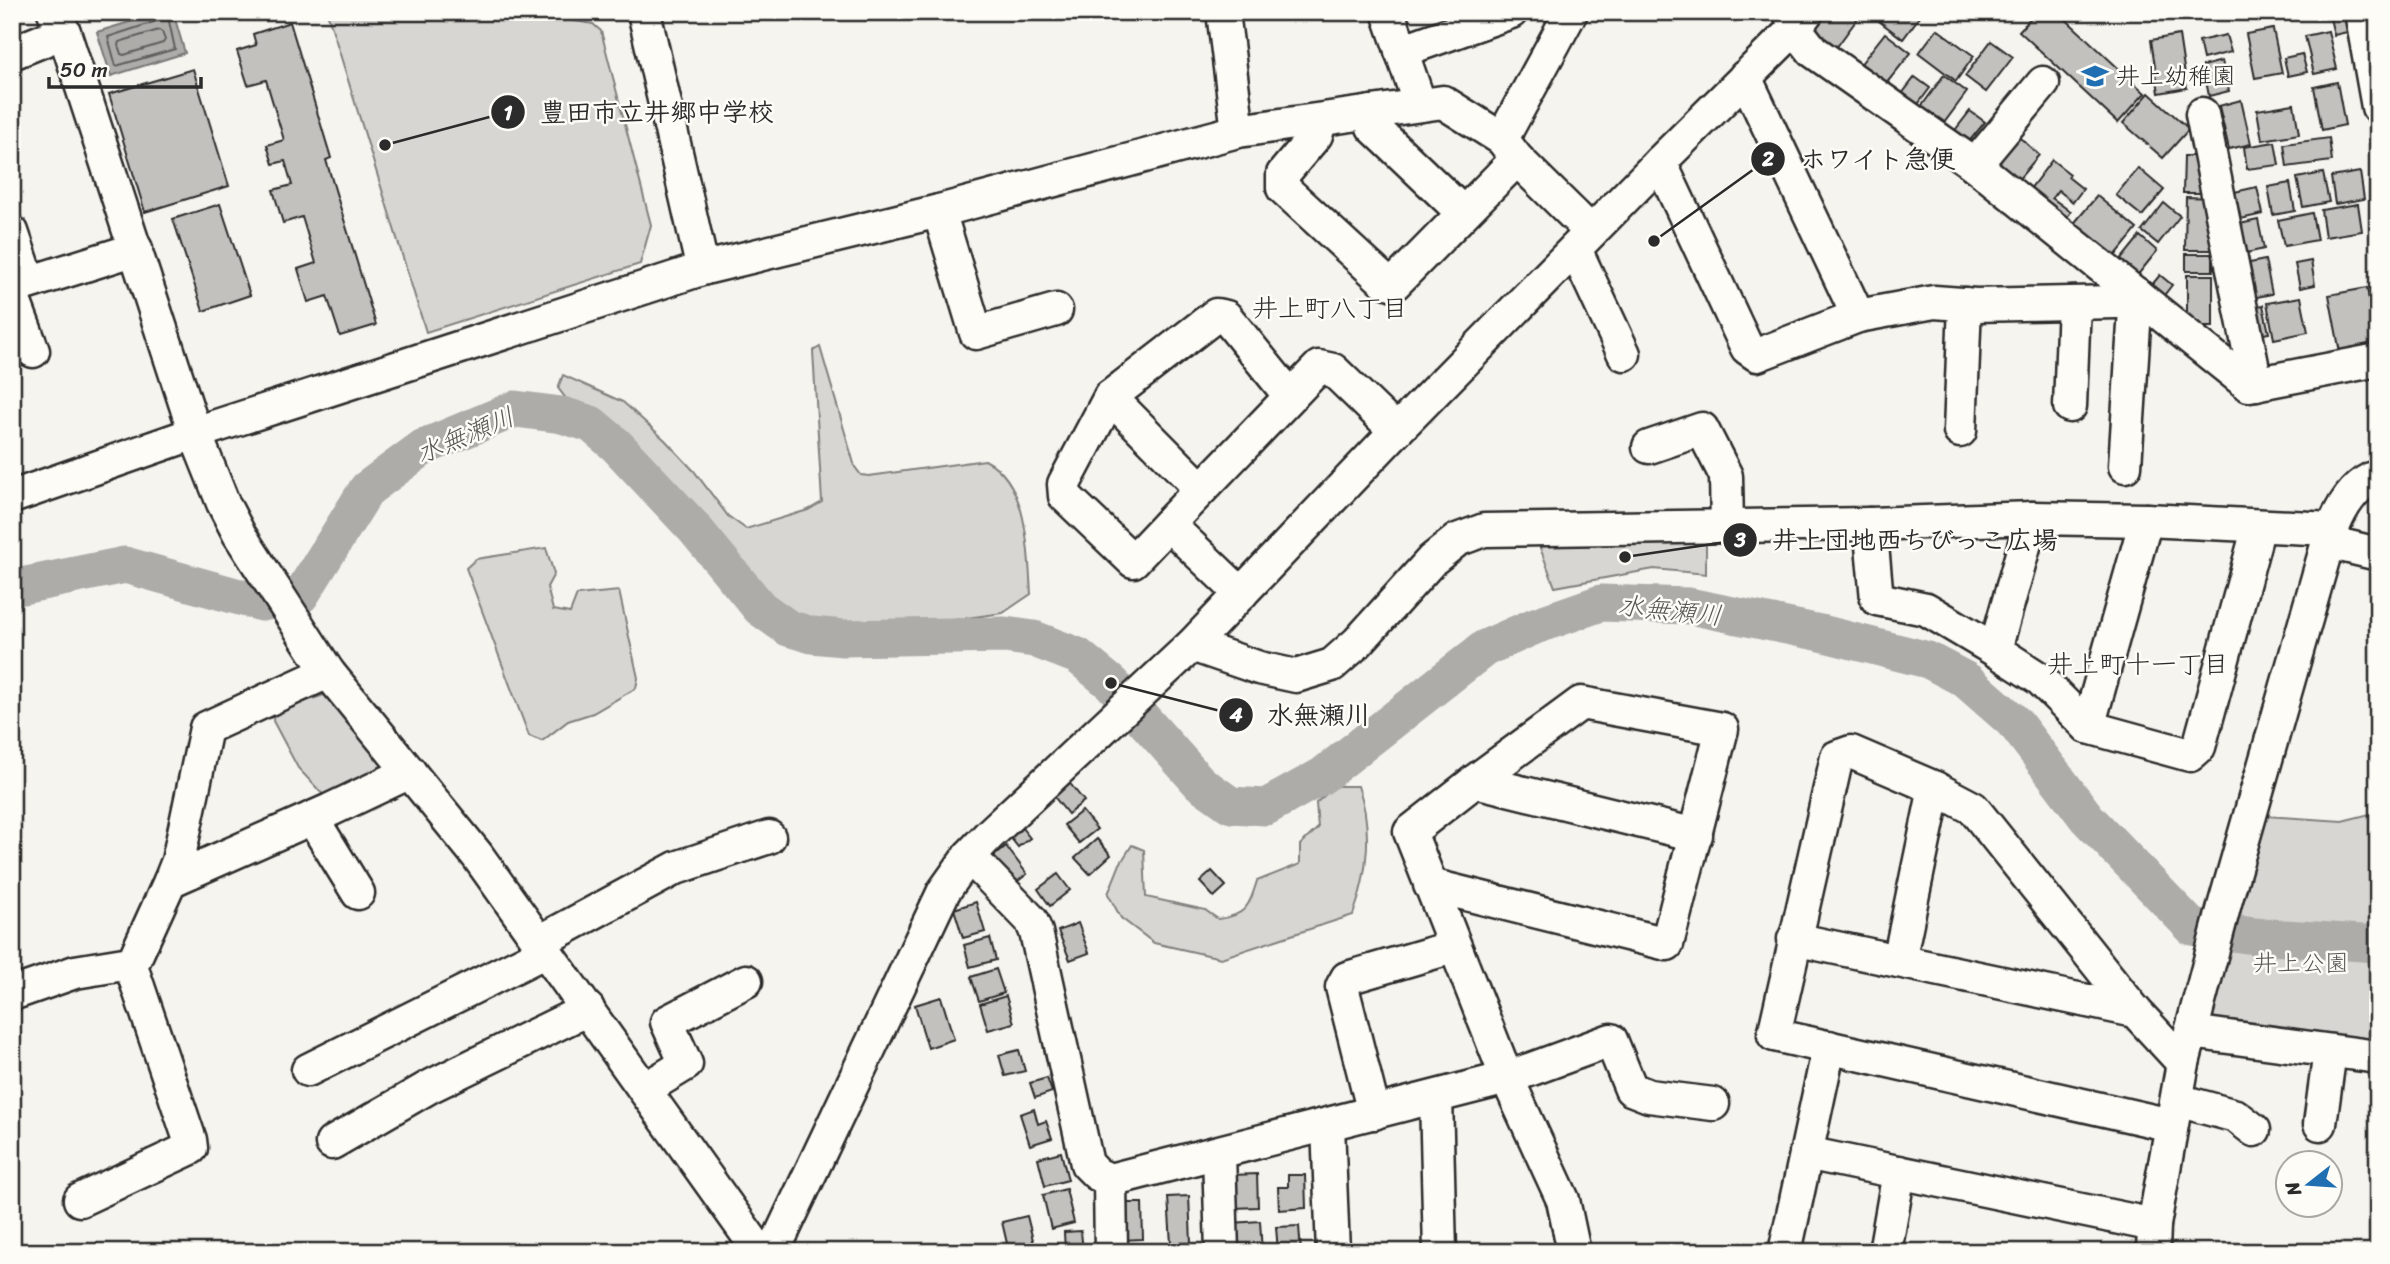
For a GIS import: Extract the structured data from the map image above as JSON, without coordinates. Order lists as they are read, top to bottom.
{
  "districts": ["井上町八丁目", "井上町十一丁目"],
  "water": ["水無瀬川"],
  "parks": ["井上公園"],
  "places": {
    "school or university": ["井上幼稚園"],
    "other": [
      "豊田市立井郷中学校",
      "ホワイト急便",
      "井上団地西ちびっこ広場",
      "水無瀬川"
    ]
  },
  "scale_bar": "50 m",
  "north": "left"
}
